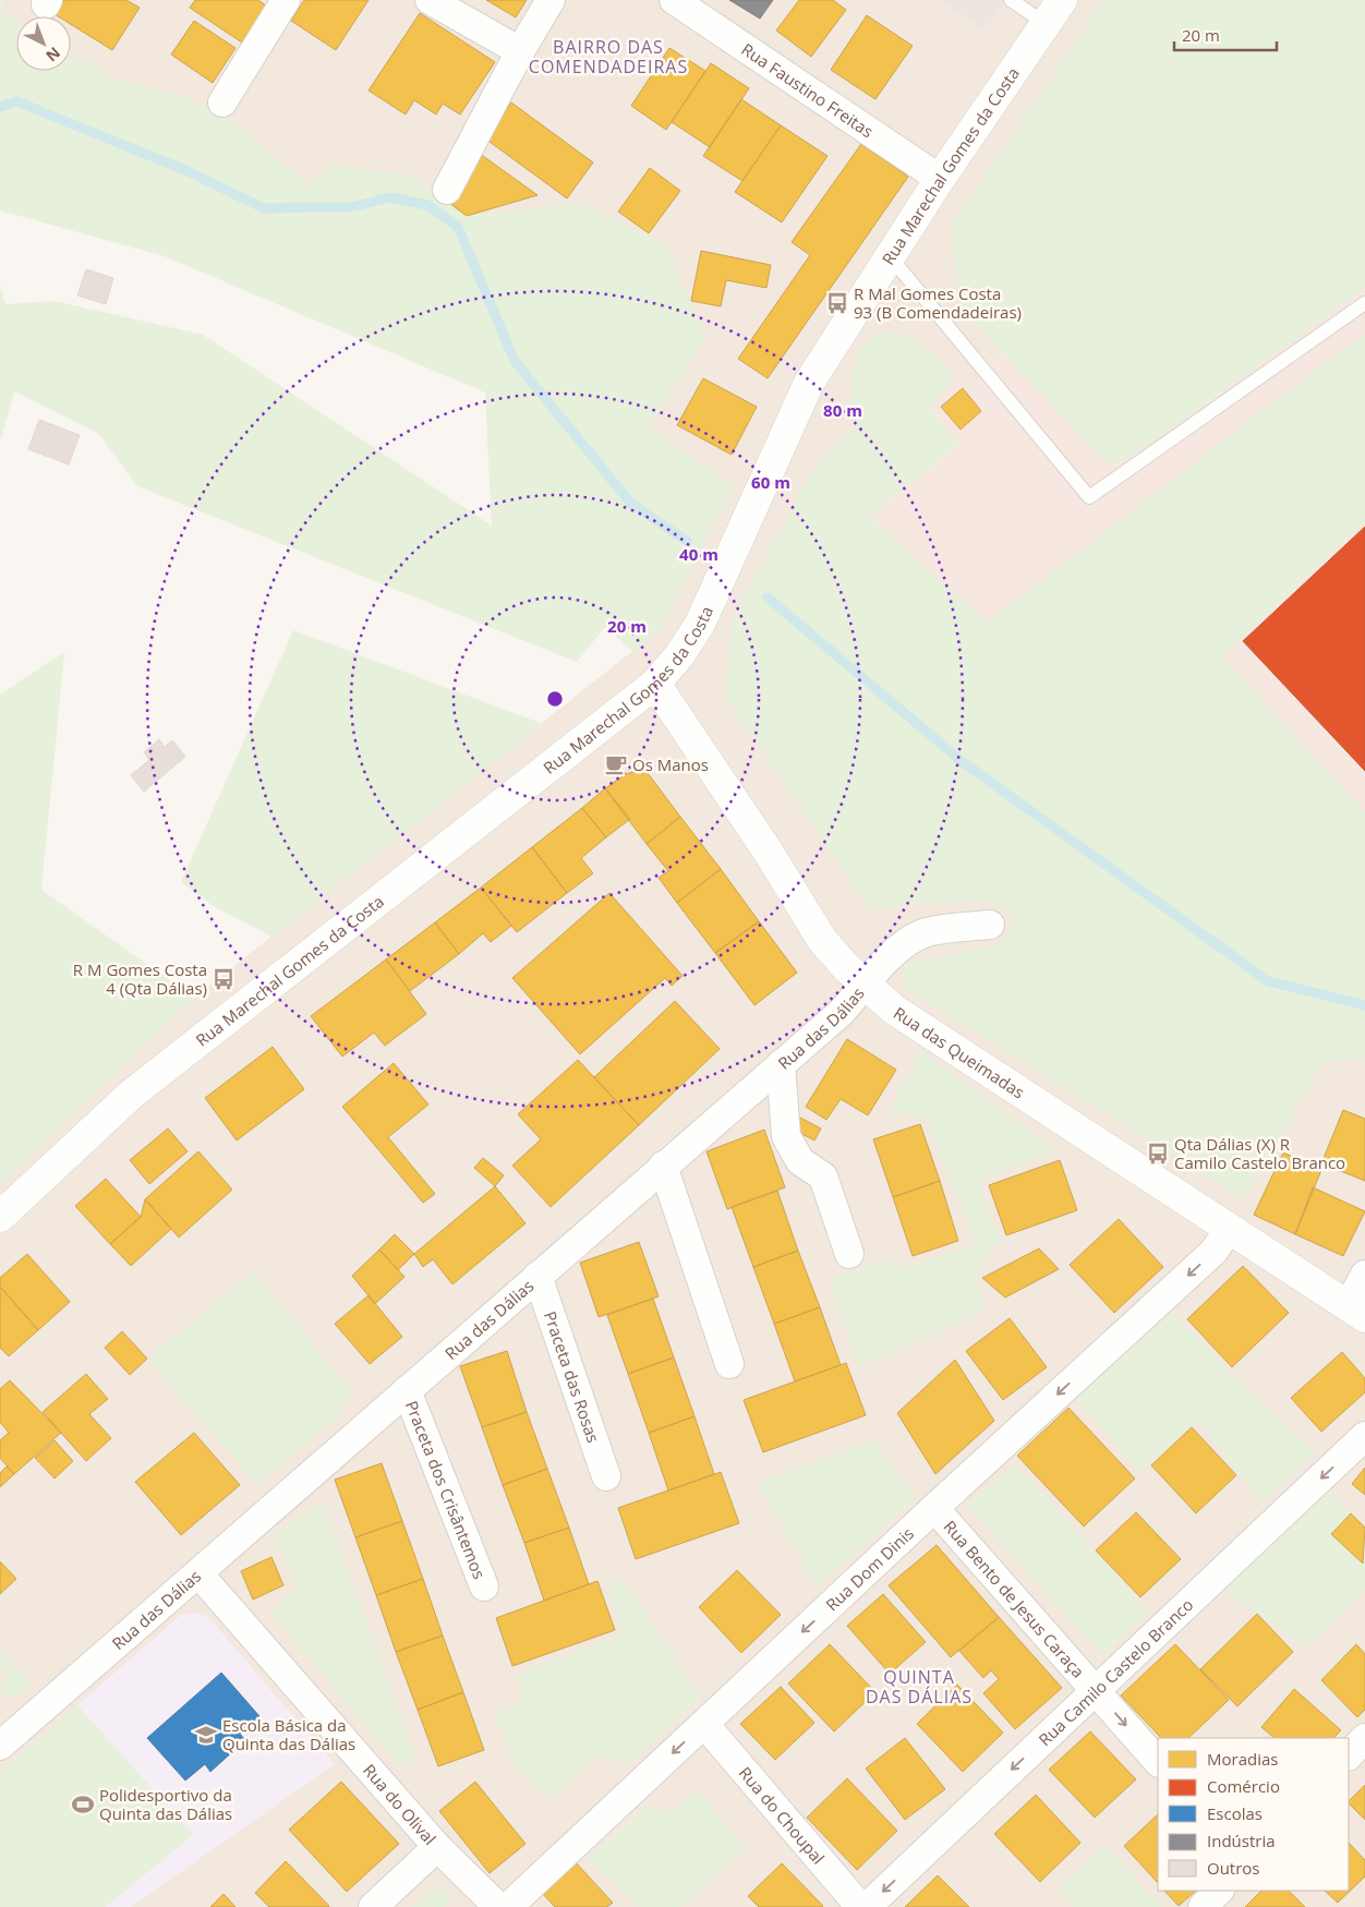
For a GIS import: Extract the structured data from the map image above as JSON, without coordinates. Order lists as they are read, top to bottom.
{
  "streets": {
    "main road": ["Rua Marechal Gomes da Costa", "Rua das Queimadas"],
    "street": [
      "Rua Faustino Freitas",
      "Rua das Dálias",
      "Praceta das Rosas",
      "Praceta dos Crisântemos",
      "Rua Dom Dinis",
      "Rua Bento de Jesus Caraça",
      "Rua Camilo Castelo Branco",
      "Rua do Olival",
      "Rua do Choupal"
    ]
  },
  "crossings": [
    ["Rua Faustino Freitas", "Rua Marechal Gomes da Costa"],
    ["Rua Marechal Gomes da Costa", "Rua das Queimadas"],
    ["Rua das Dálias", "Rua das Queimadas"],
    ["Rua das Dálias", "Praceta das Rosas"],
    ["Rua das Dálias", "Praceta dos Crisântemos"],
    ["Rua das Dálias", "Rua do Olival"],
    ["Rua das Queimadas", "Rua Dom Dinis"],
    ["Rua Dom Dinis", "Rua Bento de Jesus Caraça"],
    ["Rua Dom Dinis", "Rua do Choupal"],
    ["Rua Bento de Jesus Caraça", "Rua Camilo Castelo Branco"]
  ],
  "one_way": ["Rua Dom Dinis", "Rua Camilo Castelo Branco"],
  "districts": ["BAIRRO DAS COMENDADEIRAS", "QUINTA DAS DÁLIAS"],
  "places": {
    "bus stop": ["R Mal Gomes Costa 93 (B Comendadeiras)", "R M Gomes Costa 4 (Qta Dálias)", "Qta Dálias (X) R Camilo Castelo Branco"],
    "cafe": ["Os Manos"],
    "school or university": ["Escola Básica da Quinta das Dálias"],
    "sports": ["Polidesportivo da Quinta das Dálias"]
  },
  "legend": [
    "Moradias",
    "Comércio",
    "Escolas",
    "Indústria",
    "Outros"
  ],
  "scale_bar": "20 m",
  "north": "bottom right",
  "rings": [
    "80 m",
    "60 m",
    "40 m",
    "20 m"
  ]
}
